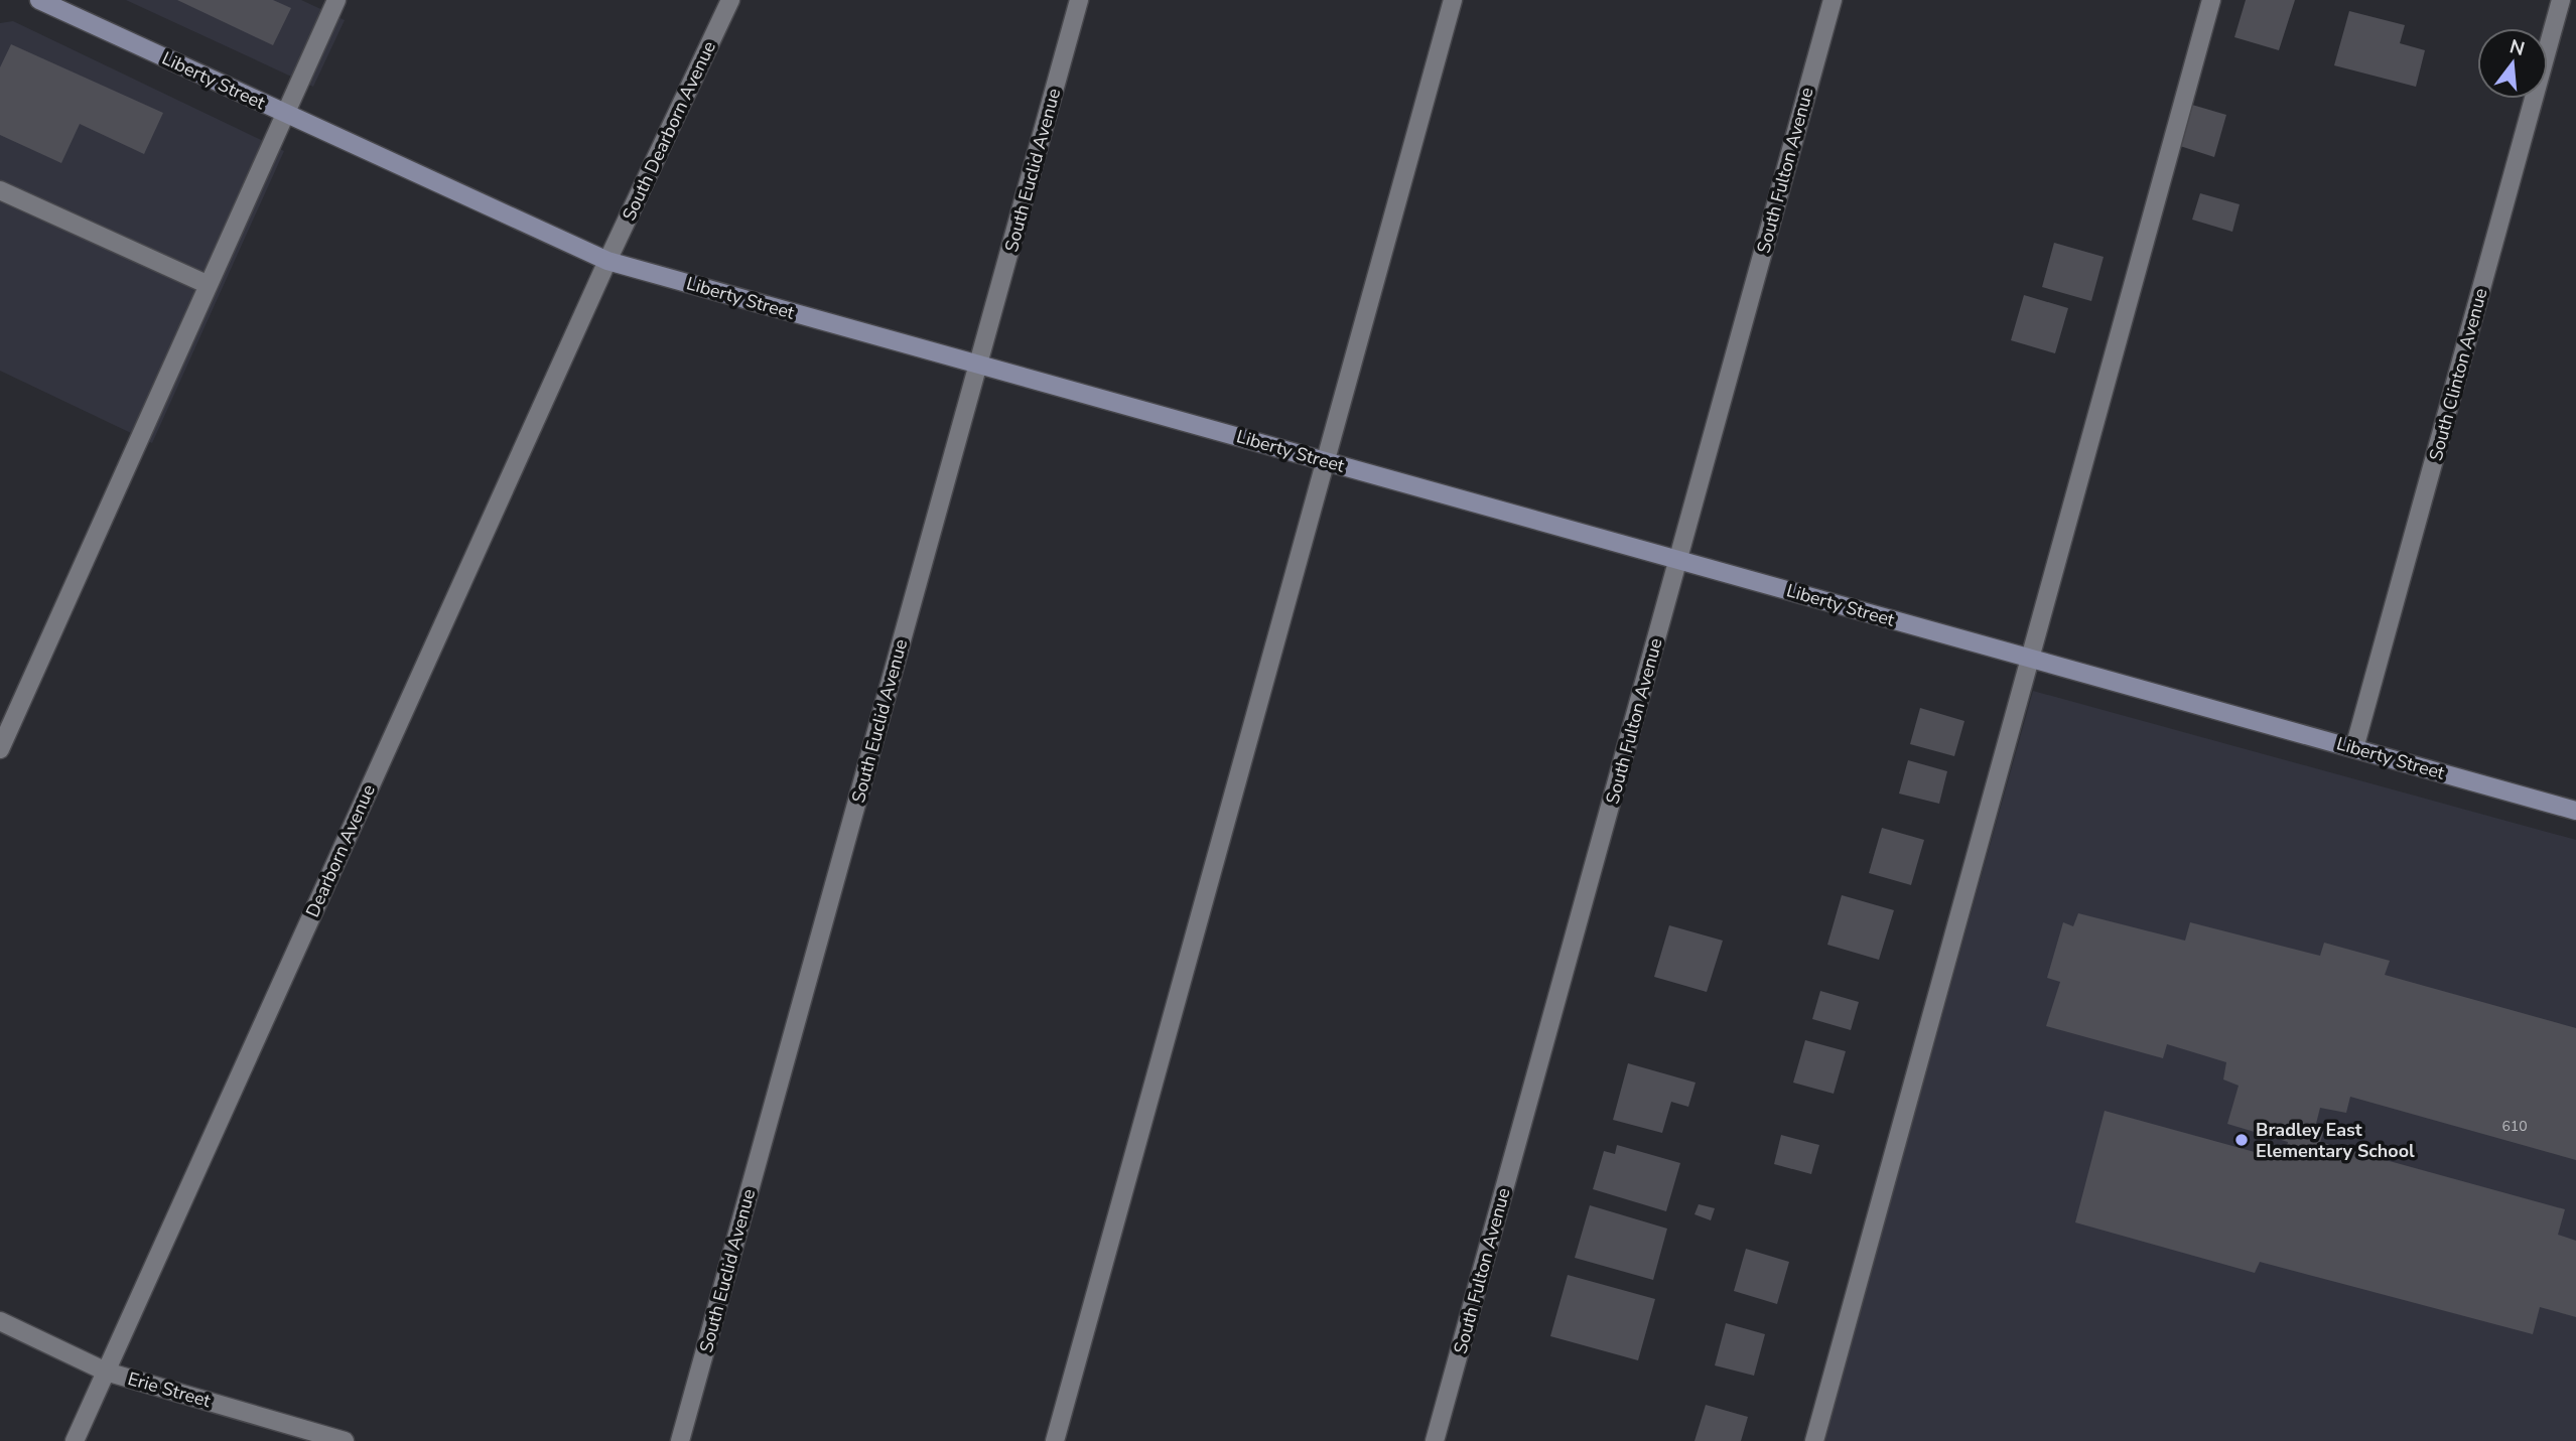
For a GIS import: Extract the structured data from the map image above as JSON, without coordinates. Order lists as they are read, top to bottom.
{
  "streets": {
    "street": [
      "Liberty Street",
      "South Dearborn Avenue",
      "South Euclid Avenue",
      "South Fulton Avenue",
      "South Clinton Avenue",
      "Dearborn Avenue",
      "Erie Street"
    ]
  },
  "crossings": [
    ["Liberty Street", "South Dearborn Avenue"],
    ["Liberty Street", "South Euclid Avenue"],
    ["Liberty Street", "South Fulton Avenue"],
    ["Liberty Street", "South Clinton Avenue"],
    ["Liberty Street", "Dearborn Avenue"],
    ["South Dearborn Avenue", "Dearborn Avenue"],
    ["Dearborn Avenue", "Erie Street"]
  ],
  "places": ["Bradley East Elementary School"],
  "house_numbers": ["610"],
  "north": "top"
}
